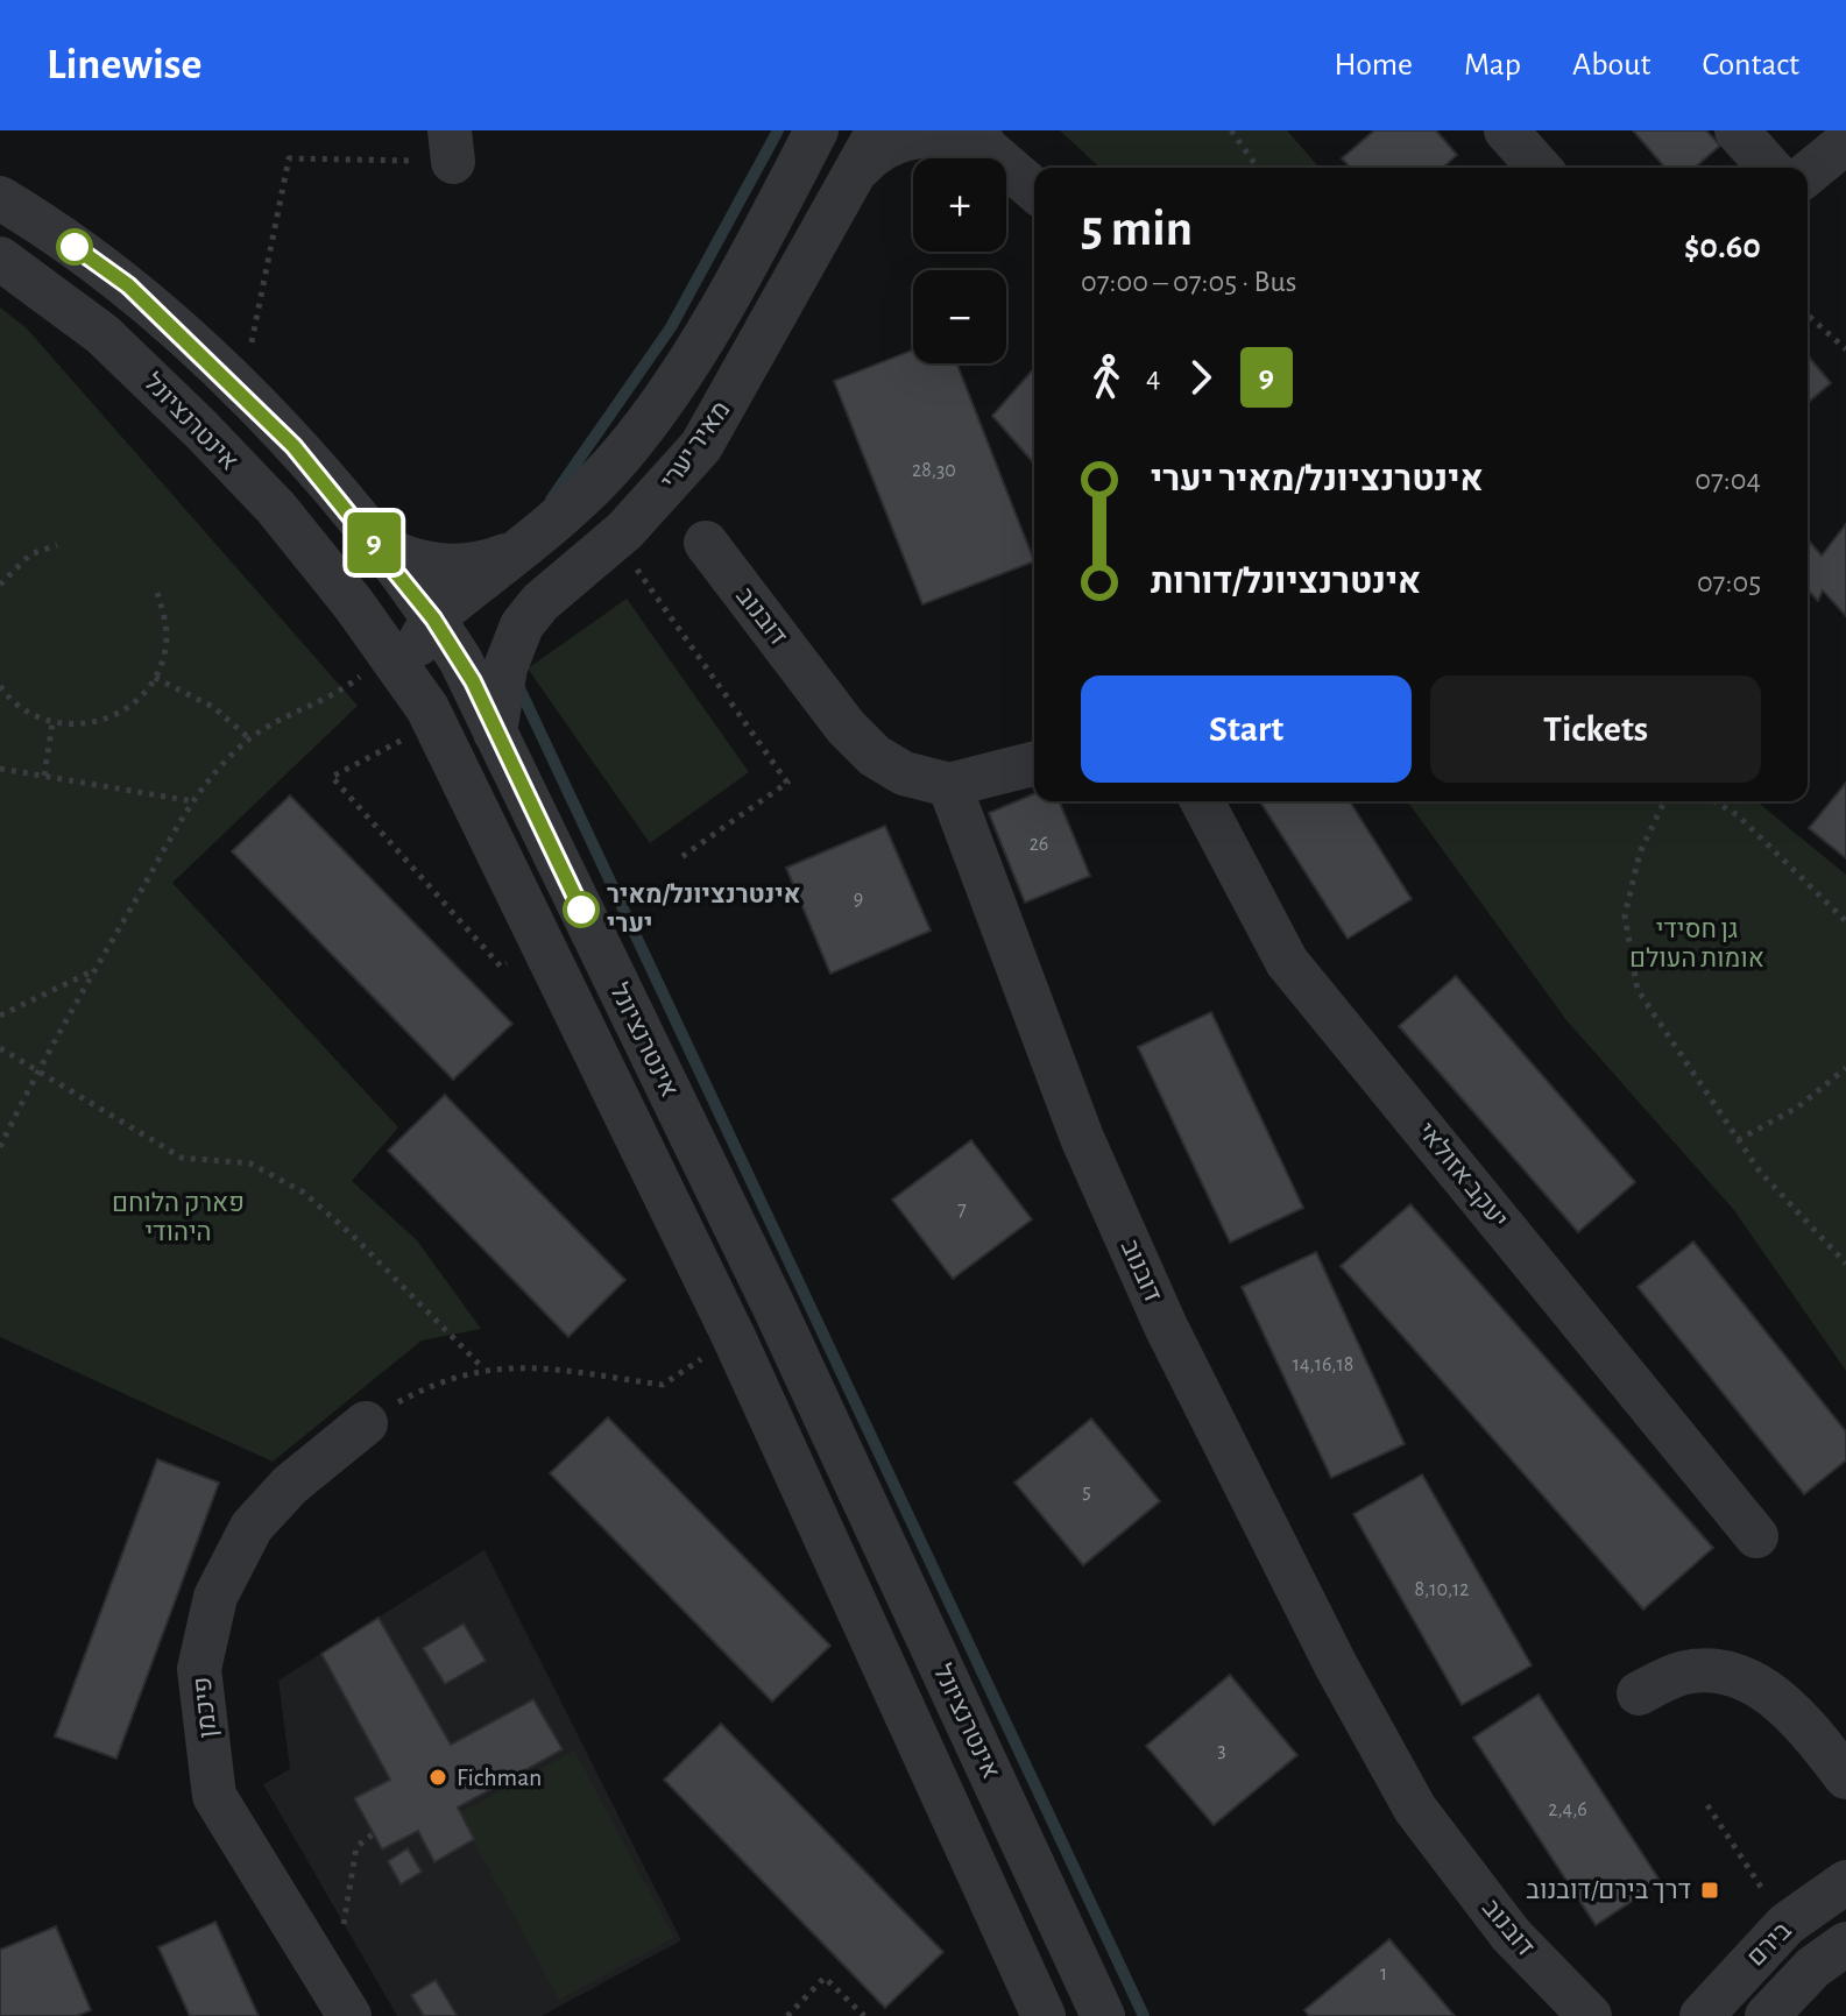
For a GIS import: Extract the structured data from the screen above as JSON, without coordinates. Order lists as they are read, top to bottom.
{
  "streets": {
    "street": [
      "אינטרנציונל",
      "מאיר יערי",
      "דובנוב",
      "יעקב אזולאי",
      "פיכמן",
      "בירם"
    ]
  },
  "crossings": [
    ["אינטרנציונל", "מאיר יערי"]
  ],
  "parks": ["גן חסידי אומות העולם", "פארק הלוחם היהודי"],
  "places": {
    "other": ["אינטרנציונל/מאיר יערי", "Fichman"],
    "transit": ["דרך בירם/דובנוב"]
  },
  "lines": ["bus line 9"],
  "house_numbers": [
    "28,30",
    "26",
    "9",
    "7",
    "14,16,18",
    "5",
    "8,10,12",
    "3",
    "2,4,6",
    "1"
  ],
  "page": {
    "header": "Linewise",
    "nav": [
      "Home",
      "Map",
      "About",
      "Contact"
    ],
    "on_map": "9",
    "map_buttons": ["+", "−"],
    "heading": ["5 min", "07:00 – 07:05 · Bus", "$0.60"],
    "legs": ["4", "9"],
    "list": [
      {
        "name": "אינטרנציונל/מאיר יערי",
        "value": "07:04"
      },
      {
        "name": "אינטרנציונל/דורות",
        "value": "07:05"
      }
    ],
    "buttons": ["Start", "Tickets"]
  }
}
